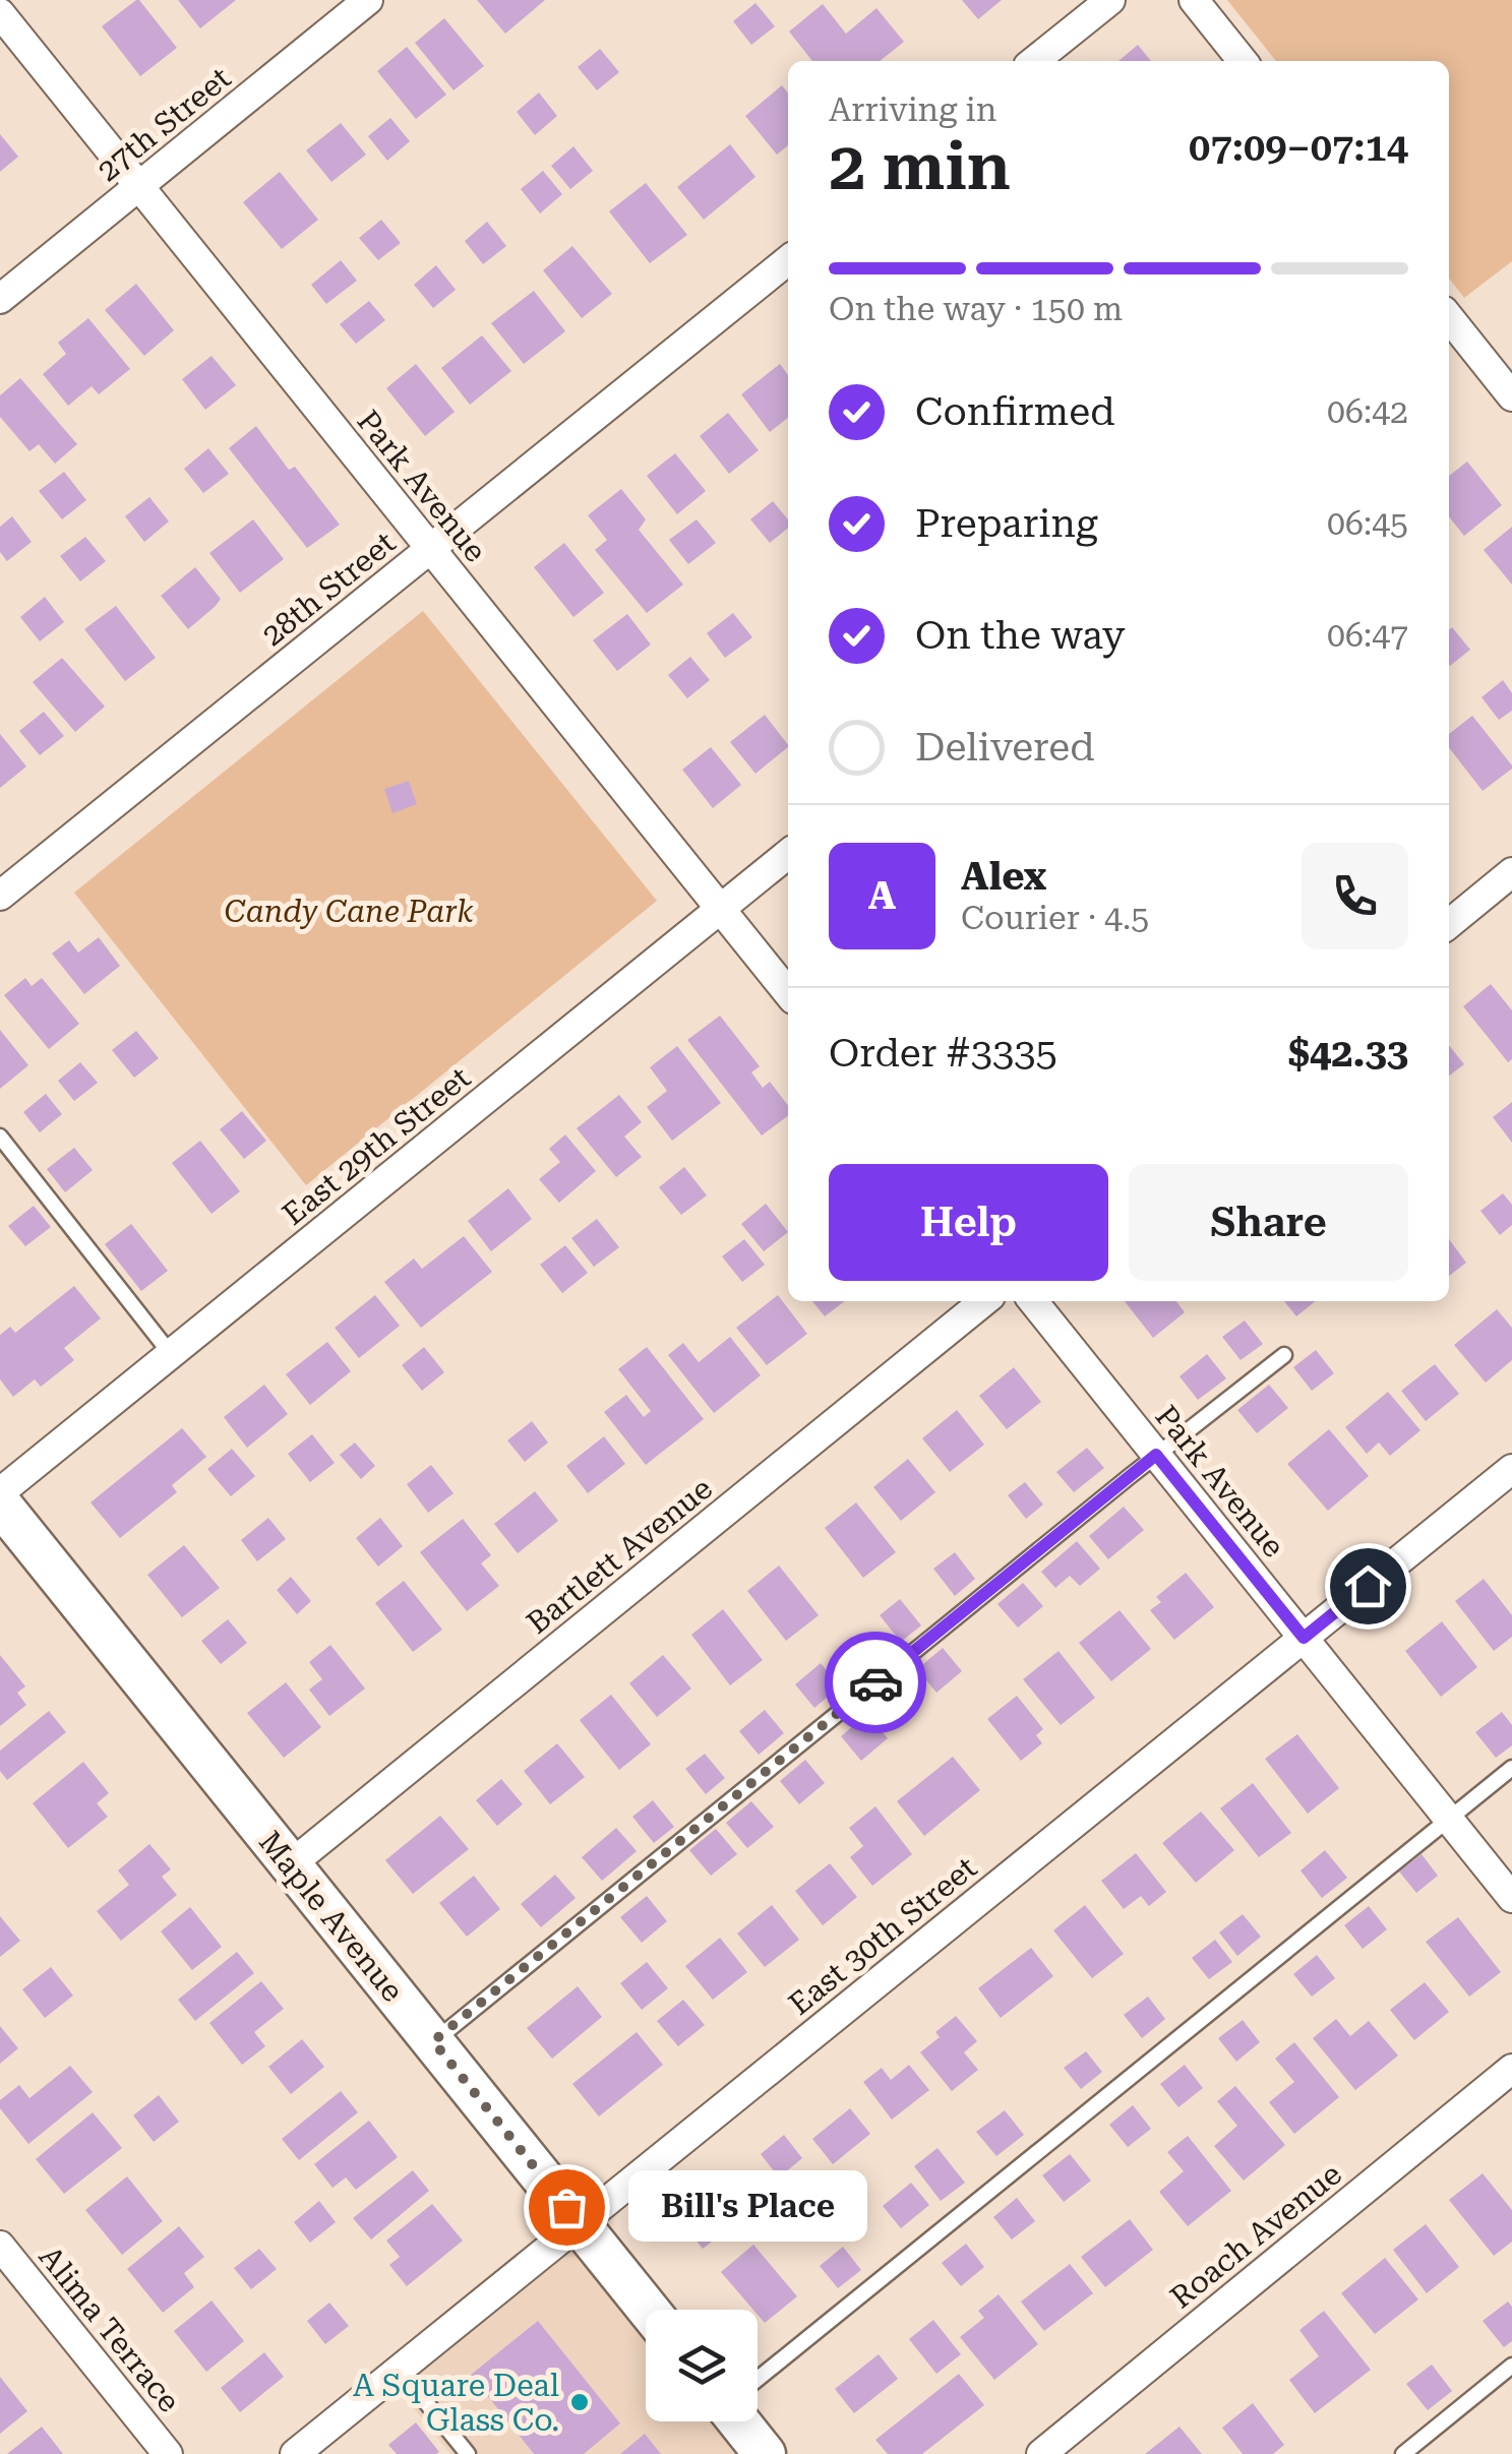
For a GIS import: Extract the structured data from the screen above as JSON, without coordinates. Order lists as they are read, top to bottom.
{
  "streets": {
    "street": [
      "27th Street",
      "Park Avenue",
      "28th Street",
      "East 29th Street",
      "Bartlett Avenue",
      "Maple Avenue",
      "East 30th Street",
      "Roach Avenue",
      "Alima Terrace"
    ]
  },
  "crossings": [
    ["27th Street", "Park Avenue"],
    ["Park Avenue", "28th Street"],
    ["Park Avenue", "East 29th Street"],
    ["Park Avenue", "East 30th Street"],
    ["Bartlett Avenue", "Maple Avenue"],
    ["Maple Avenue", "East 30th Street"]
  ],
  "parks": ["Candy Cane Park"],
  "places": ["Bill's Place", "A Square Deal Glass Co."],
  "page": {
    "heading": ["2 min", "Arriving in", "07:09–07:14"],
    "panel": [
      "Alex",
      "Courier · 4.5",
      "Order #3335",
      "$42.33"
    ],
    "bar": "On the way · 150 m",
    "list": [
      ["Confirmed", "06:42"],
      ["Preparing", "06:45"],
      ["On the way", "06:47"],
      "Delivered"
    ],
    "round": "A",
    "buttons": ["Help", "Share"],
    "bubble": "Bill's Place"
  }
}
